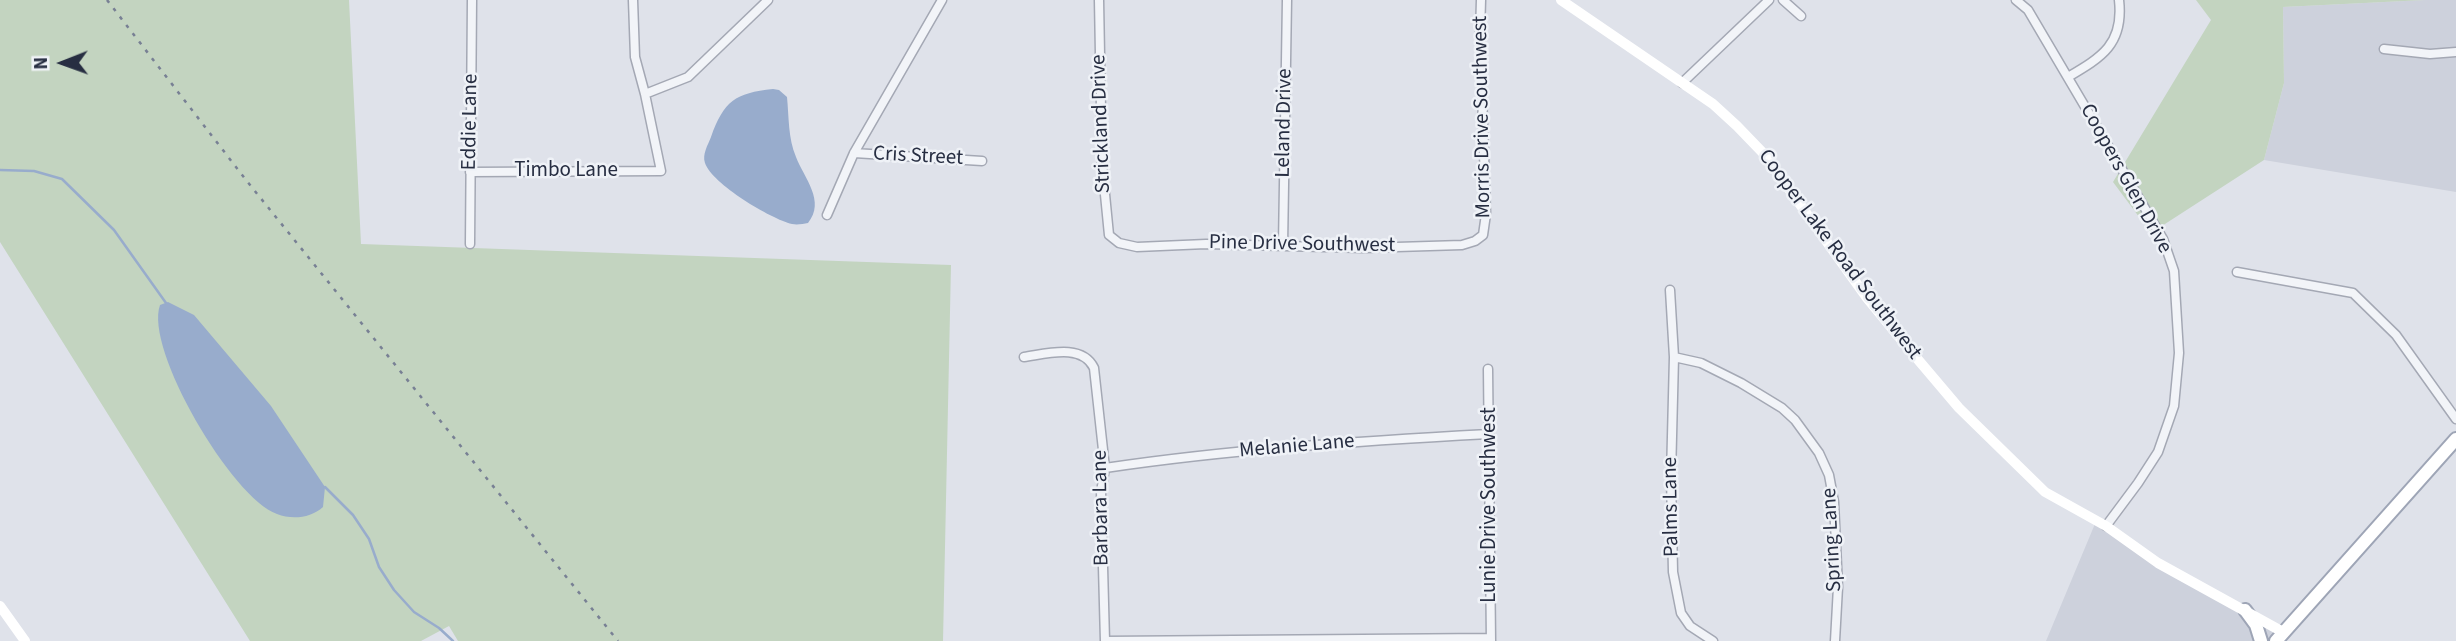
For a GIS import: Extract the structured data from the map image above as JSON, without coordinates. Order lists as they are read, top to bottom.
{
  "streets": {
    "street": [
      "Morris Drive Southwest",
      "Eddie Lane",
      "Leland Drive",
      "Strickland Drive",
      "Cris Street",
      "Timbo Lane",
      "Coopers Glen Drive",
      "Pine Drive Southwest",
      "Cooper Lake Road Southwest",
      "Melanie Lane",
      "Lunie Drive Southwest",
      "Palms Lane",
      "Barbara Lane",
      "Spring Lane"
    ]
  },
  "crossings": [
    ["Morris Drive Southwest", "Pine Drive Southwest"],
    ["Eddie Lane", "Timbo Lane"],
    ["Leland Drive", "Pine Drive Southwest"],
    ["Strickland Drive", "Pine Drive Southwest"],
    ["Coopers Glen Drive", "Cooper Lake Road Southwest"],
    ["Melanie Lane", "Lunie Drive Southwest"],
    ["Melanie Lane", "Barbara Lane"],
    ["Palms Lane", "Spring Lane"]
  ],
  "north": "left"
}
